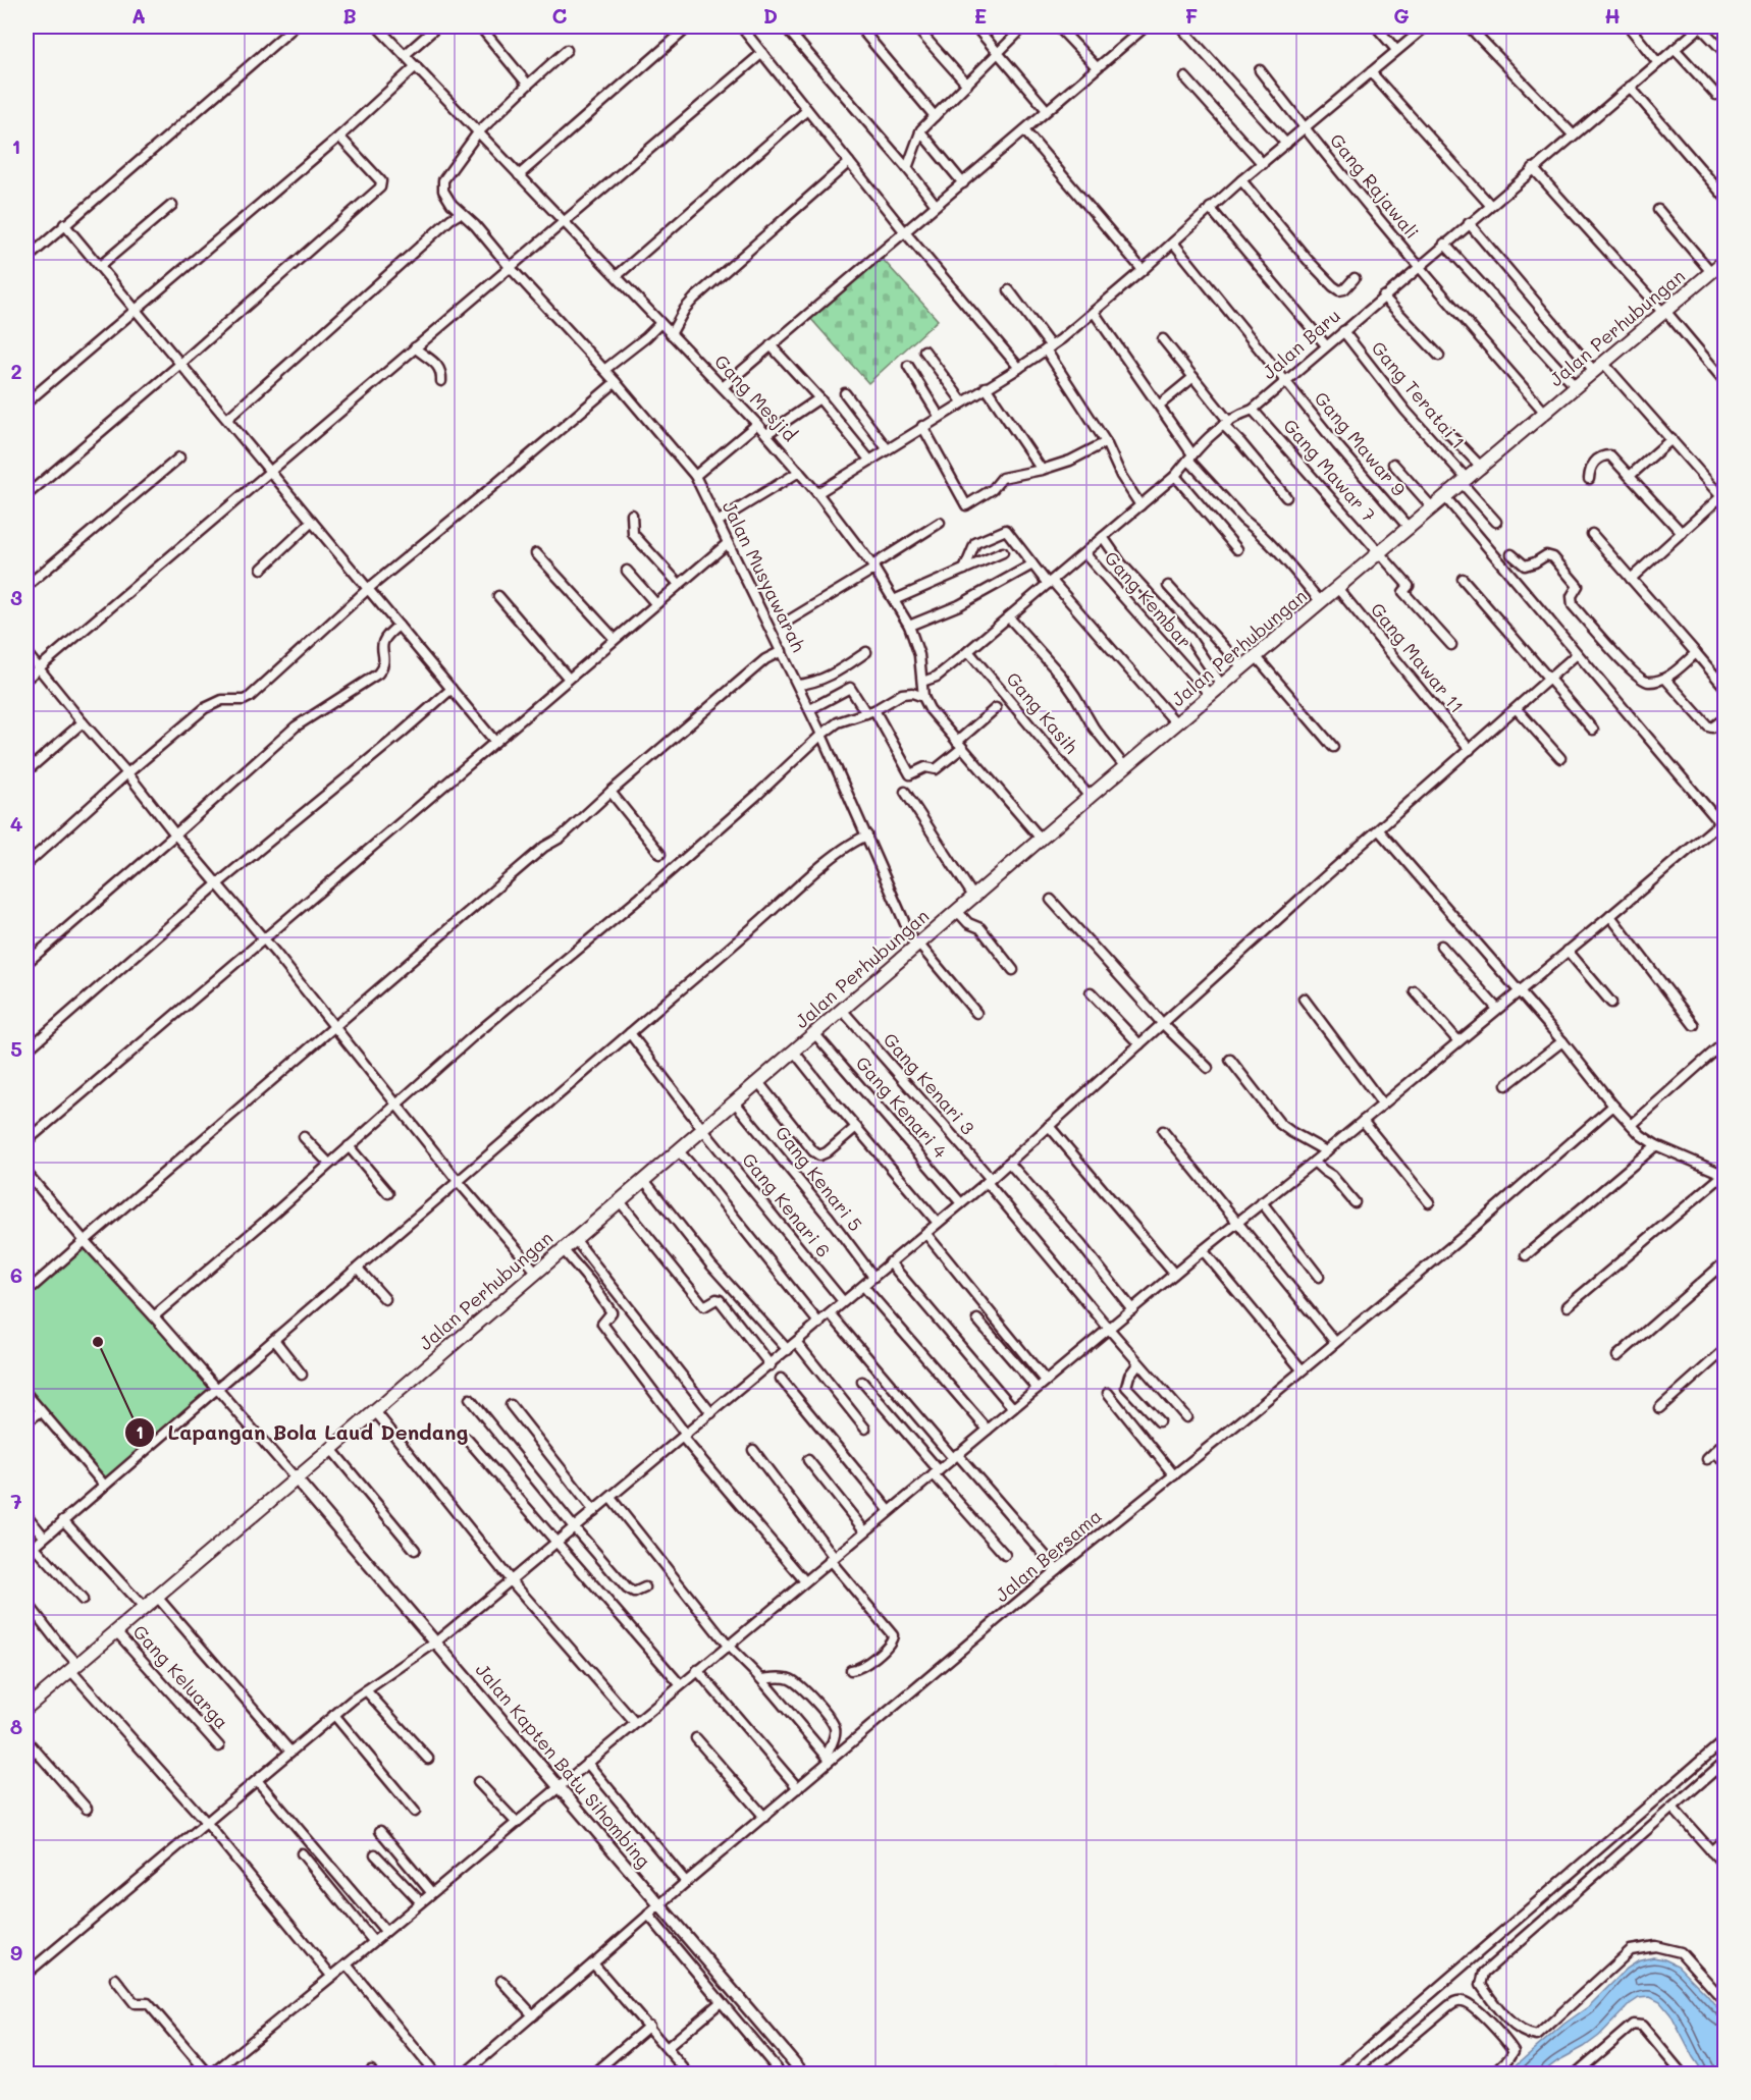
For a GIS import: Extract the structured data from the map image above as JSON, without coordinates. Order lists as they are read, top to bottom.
{
  "streets": {
    "main road": ["Jalan Perhubungan"],
    "street": [
      "Gang Rajawali",
      "Jalan Baru",
      "Gang Teratai 1",
      "Gang Mesjid",
      "Gang Mawar 9",
      "Gang Mawar 7",
      "Jalan Musyawarah",
      "Gang Kembar",
      "Gang Mawar 11",
      "Gang Kasih",
      "Gang Kenari 3",
      "Gang Kenari 4",
      "Gang Kenari 5",
      "Gang Kenari 6",
      "Jalan Bersama",
      "Gang Keluarga",
      "Jalan Kapten Batu Sihombing"
    ]
  },
  "crossings": [
    ["Gang Rajawali", "Jalan Perhubungan"],
    ["Gang Rajawali", "Jalan Baru"],
    ["Jalan Perhubungan", "Gang Teratai 1"],
    ["Jalan Perhubungan", "Gang Mawar 9"],
    ["Jalan Perhubungan", "Gang Mawar 7"],
    ["Jalan Perhubungan", "Jalan Musyawarah"],
    ["Jalan Perhubungan", "Gang Kembar"],
    ["Jalan Perhubungan", "Gang Mawar 11"],
    ["Jalan Perhubungan", "Gang Kasih"],
    ["Jalan Perhubungan", "Gang Kenari 3"],
    ["Jalan Perhubungan", "Gang Kenari 4"],
    ["Jalan Perhubungan", "Gang Kenari 5"],
    ["Jalan Perhubungan", "Gang Kenari 6"],
    ["Jalan Perhubungan", "Gang Keluarga"],
    ["Jalan Perhubungan", "Jalan Kapten Batu Sihombing"],
    ["Jalan Baru", "Gang Teratai 1"],
    ["Jalan Baru", "Gang Mesjid"],
    ["Jalan Baru", "Gang Mawar 9"],
    ["Jalan Baru", "Gang Mawar 7"],
    ["Jalan Baru", "Gang Kembar"],
    ["Jalan Baru", "Gang Kasih"],
    ["Gang Mesjid", "Jalan Musyawarah"],
    ["Jalan Bersama", "Jalan Kapten Batu Sihombing"]
  ],
  "places": ["Lapangan Bola Laud Dendang"],
  "grid": {
    "columns": [
      "A",
      "B",
      "C",
      "D",
      "E",
      "F",
      "G",
      "H"
    ],
    "rows": [
      "1",
      "2",
      "3",
      "4",
      "5",
      "6",
      "7",
      "8",
      "9"
    ]
  }
}
